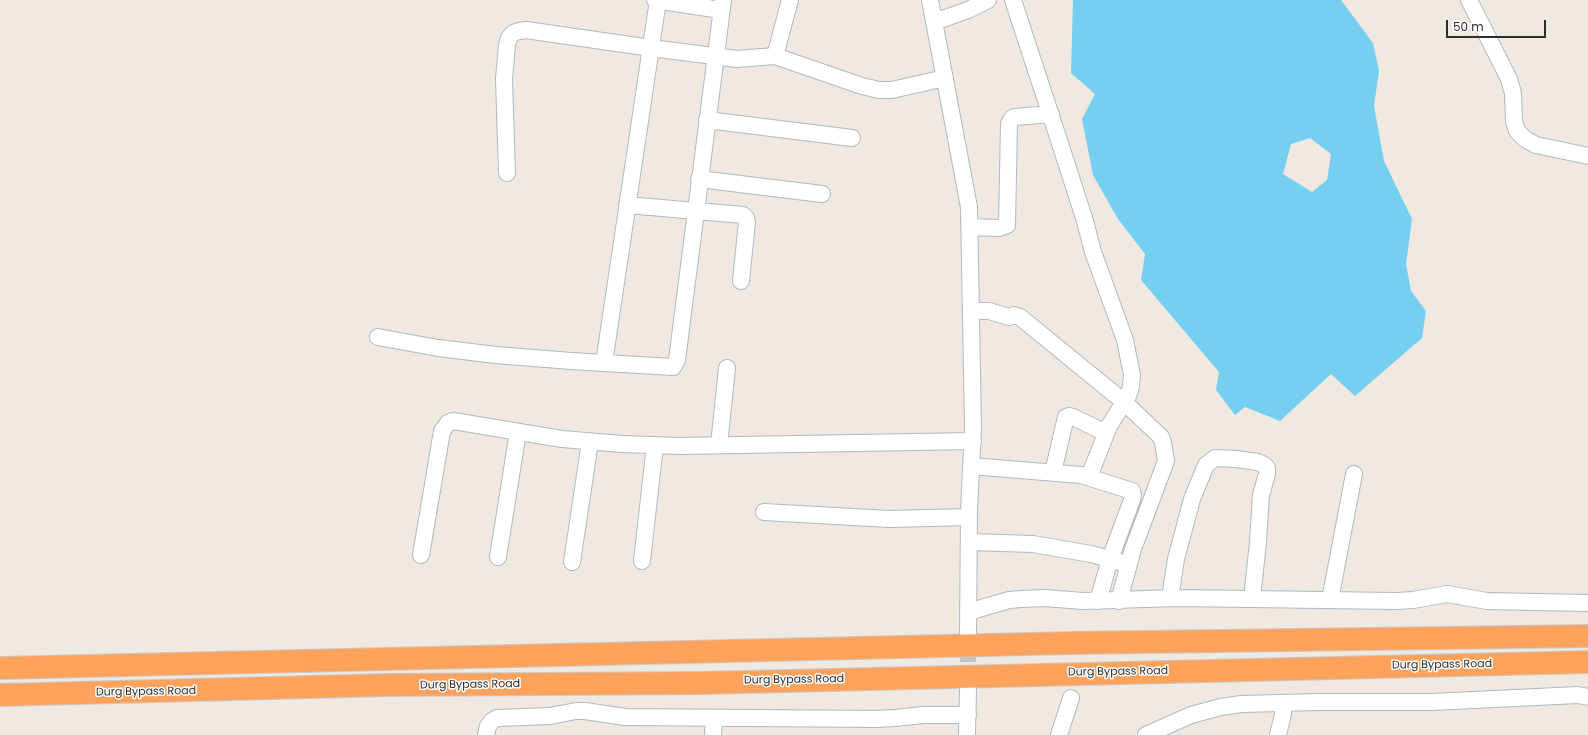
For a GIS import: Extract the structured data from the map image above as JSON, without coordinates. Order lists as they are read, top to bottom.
{
  "streets": {
    "highway": ["Durg Bypass Road"]
  },
  "scale_bar": "50 m"
}
